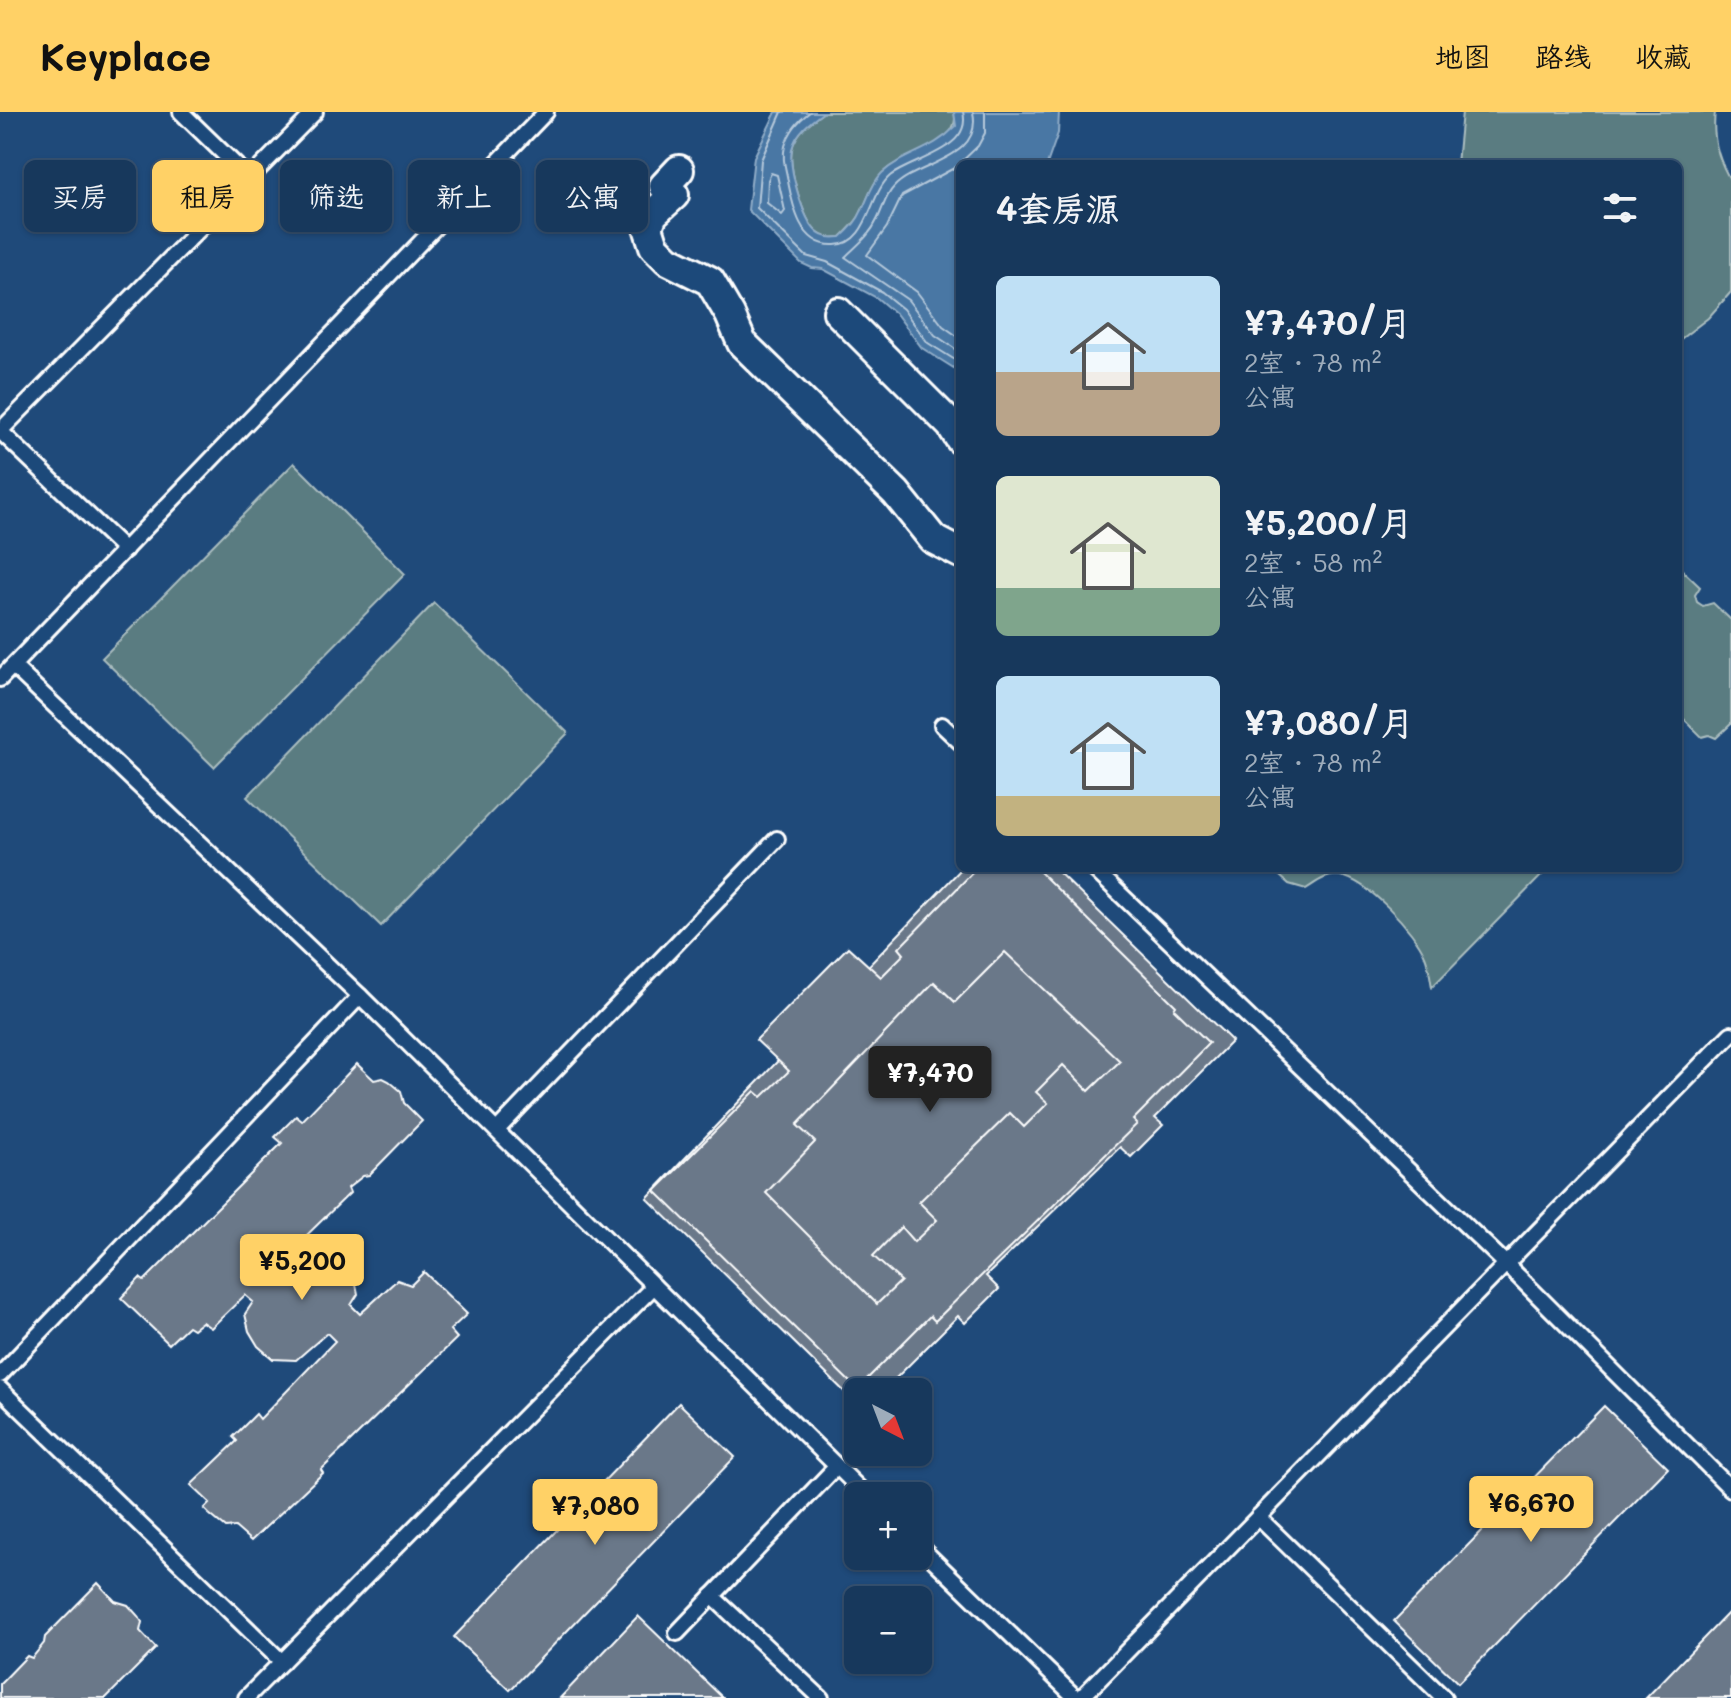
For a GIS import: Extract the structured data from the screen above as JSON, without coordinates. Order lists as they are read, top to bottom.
{
  "north": "bottom right",
  "page": {
    "header": "Keyplace",
    "nav": ["地图", "路线", "收藏"],
    "chip": [
      "买房",
      "租房",
      "筛选",
      "新上",
      "公寓"
    ],
    "heading": "4套房源",
    "list": [
      {
        "name": "¥7,470/月",
        "note": "2室 · 78 m² · 公寓"
      },
      {
        "name": "¥5,200/月",
        "note": "2室 · 58 m² · 公寓"
      },
      {
        "name": "¥7,080/月",
        "note": "2室 · 78 m² · 公寓"
      }
    ],
    "price": [
      "¥7,470",
      "¥5,200",
      "¥6,670",
      "¥7,080"
    ],
    "map_buttons": ["+", "−"]
  }
}
